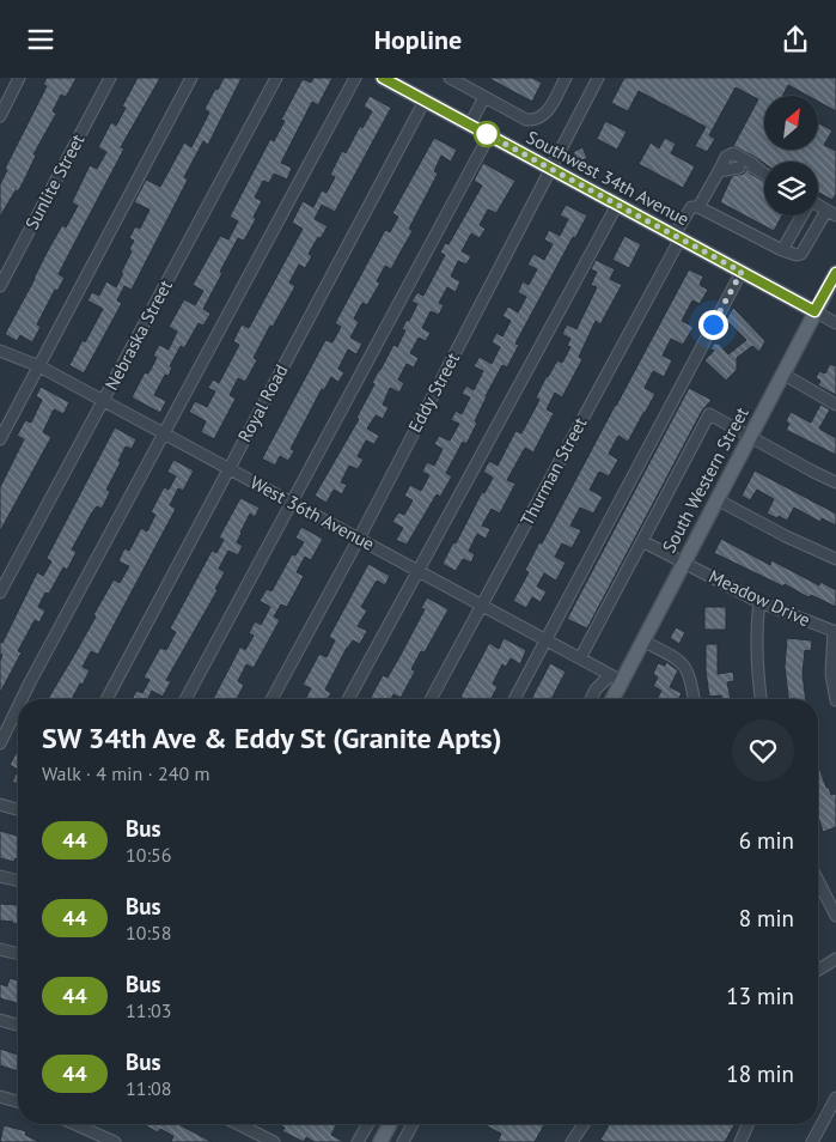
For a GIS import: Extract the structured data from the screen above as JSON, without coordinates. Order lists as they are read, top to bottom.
{
  "streets": {
    "main road": ["Southwest 34th Avenue", "South Western Street"],
    "street": [
      "Sunlite Street",
      "Nebraska Street",
      "Eddy Street",
      "Royal Road",
      "Thurman Street",
      "West 36th Avenue",
      "Meadow Drive"
    ]
  },
  "crossings": [
    ["Southwest 34th Avenue", "Eddy Street"],
    ["Southwest 34th Avenue", "Royal Road"],
    ["Southwest 34th Avenue", "Thurman Street"],
    ["Southwest 34th Avenue", "South Western Street"],
    ["Nebraska Street", "West 36th Avenue"],
    ["Eddy Street", "West 36th Avenue"],
    ["Royal Road", "West 36th Avenue"],
    ["Thurman Street", "West 36th Avenue"],
    ["South Western Street", "West 36th Avenue"],
    ["South Western Street", "Meadow Drive"]
  ],
  "lines": ["bus line 44"],
  "north": "top right",
  "page": {
    "header": "Hopline",
    "heading": ["SW 34th Ave & Eddy St (Granite Apts)", "Walk · 4 min · 240 m"],
    "list": [
      {
        "mark": "44",
        "name": "Bus",
        "note": "10:56",
        "value": "6 min"
      },
      {
        "mark": "44",
        "name": "Bus",
        "note": "10:58",
        "value": "8 min"
      },
      {
        "mark": "44",
        "name": "Bus",
        "note": "11:03",
        "value": "13 min"
      },
      {
        "mark": "44",
        "name": "Bus",
        "note": "11:08",
        "value": "18 min"
      }
    ]
  }
}
